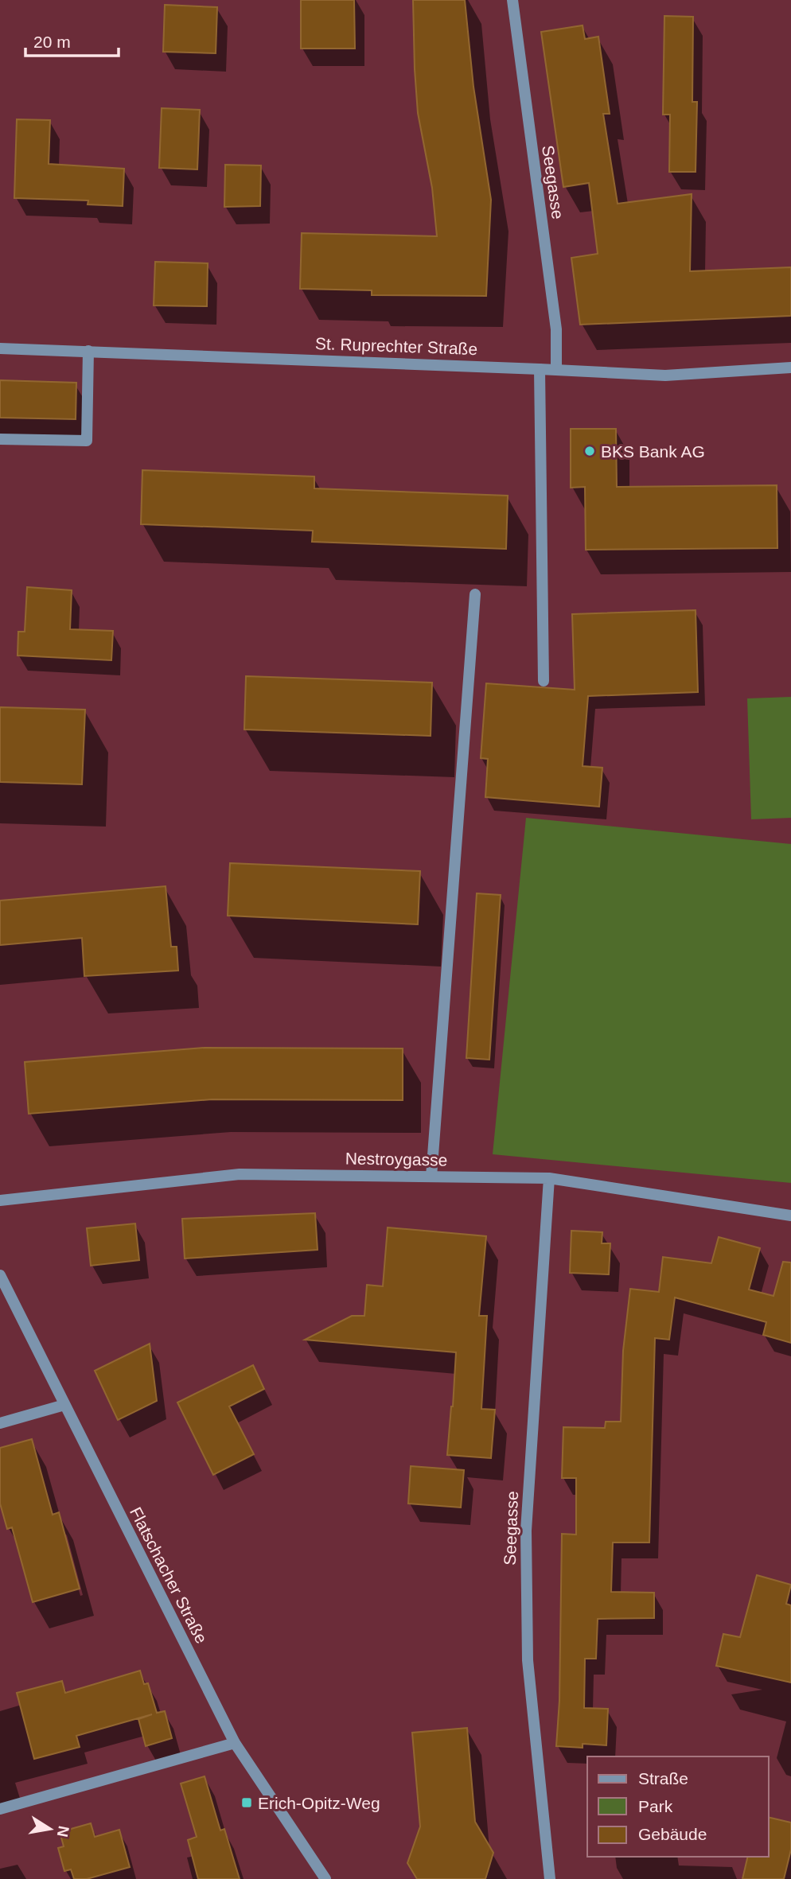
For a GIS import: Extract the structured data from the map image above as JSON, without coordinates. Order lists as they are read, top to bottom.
{
  "streets": {
    "street": [
      "Seegasse",
      "St. Ruprechter Straße",
      "Nestroygasse",
      "Flatschacher Straße"
    ]
  },
  "crossings": [
    ["Seegasse", "St. Ruprechter Straße"],
    ["Seegasse", "Nestroygasse"]
  ],
  "places": {
    "other": ["BKS Bank AG"],
    "transit": ["Erich-Opitz-Weg"]
  },
  "legend": ["Straße", "Park", "Gebäude"],
  "scale_bar": "20 m",
  "north": "right"
}
